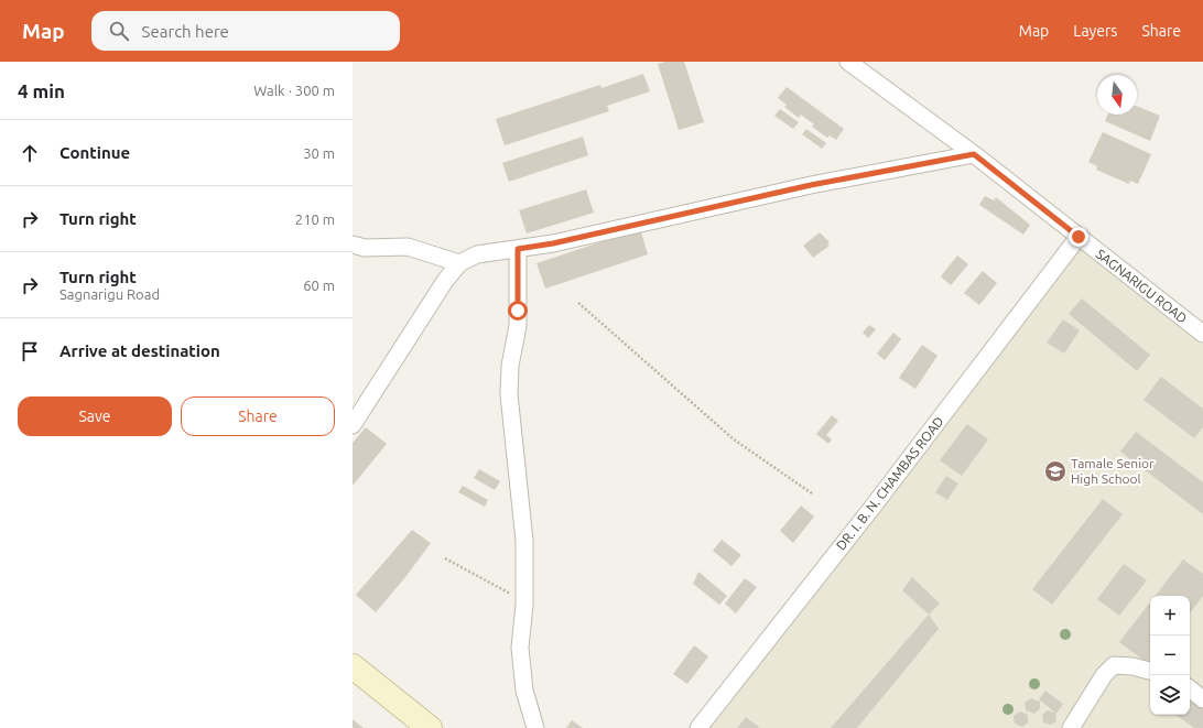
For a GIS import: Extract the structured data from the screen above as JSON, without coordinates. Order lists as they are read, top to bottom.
{
  "streets": {
    "street": ["SAGNARIGU ROAD", "DR. I. B. N. CHAMBAS ROAD"]
  },
  "crossings": [
    ["SAGNARIGU ROAD", "DR. I. B. N. CHAMBAS ROAD"]
  ],
  "places": {
    "school or university": ["Tamale Senior High School"]
  },
  "north": "bottom",
  "page": {
    "header": "Map",
    "search": "Search here",
    "nav": ["Map", "Layers", "Share"],
    "heading": ["4 min", "Walk · 300 m"],
    "list": [
      ["Continue", "30 m"],
      ["Turn right", "210 m"],
      ["Turn right", "Sagnarigu Road", "60 m"],
      "Arrive at destination"
    ],
    "buttons": ["Save", "Share"],
    "map_buttons": ["+", "−"]
  }
}
